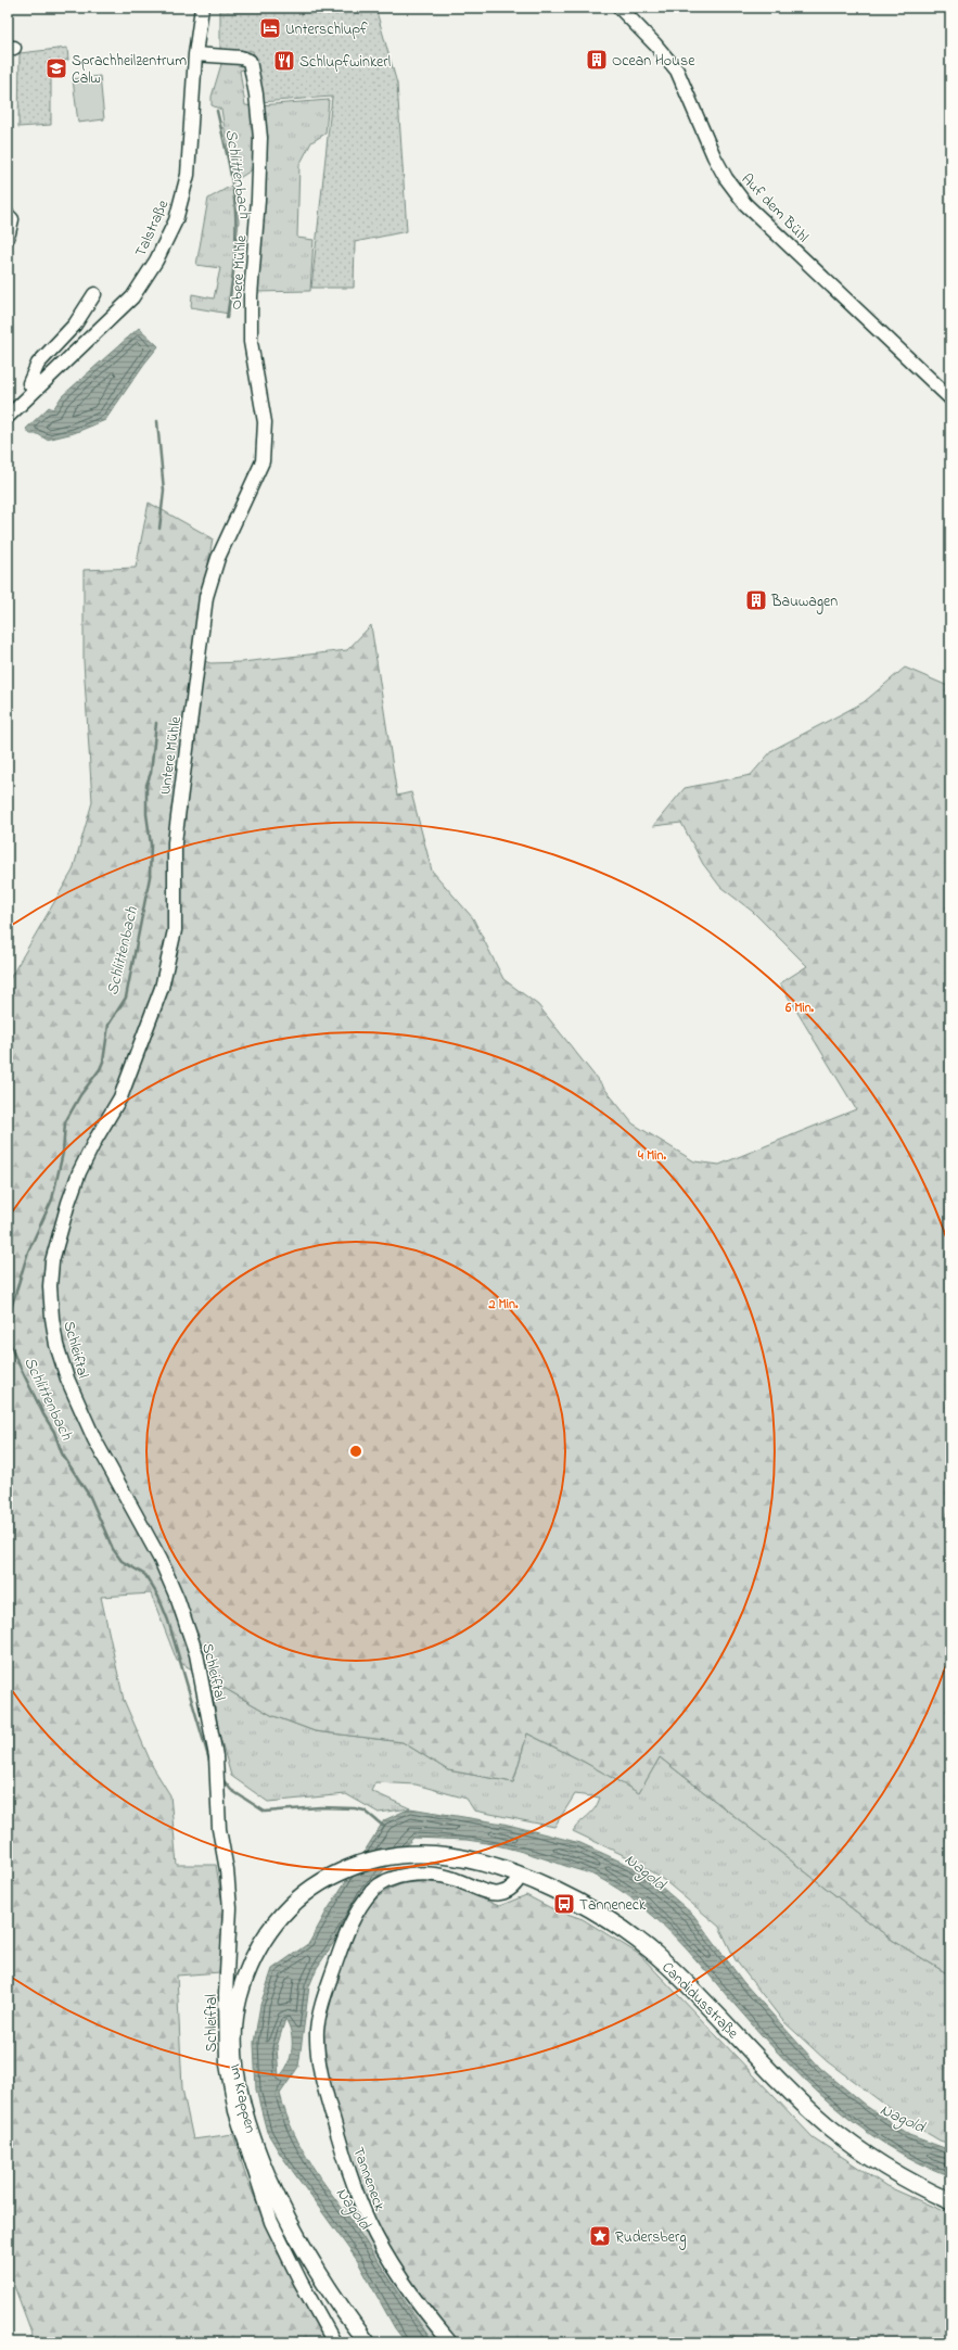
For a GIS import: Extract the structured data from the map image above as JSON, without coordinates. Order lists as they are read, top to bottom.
{
  "streets": {
    "main road": ["Candidusstraße", "Im Krappen"],
    "street": [
      "Auf dem Bühl",
      "Talstraße",
      "Obere Mühle",
      "Untere Mühle",
      "Schleiftal",
      "Tanneneck"
    ]
  },
  "crossings": [
    ["Talstraße", "Obere Mühle"],
    ["Obere Mühle", "Untere Mühle"],
    ["Untere Mühle", "Schleiftal"],
    ["Candidusstraße", "Im Krappen"],
    ["Candidusstraße", "Tanneneck"]
  ],
  "water": ["Schlittenbach", "Nagold"],
  "places": {
    "hotel": ["Unterschlupf"],
    "building": ["Ocean House", "Bauwagen"],
    "restaurant": ["Schlupfwinkerl"],
    "school or university": ["Sprachheilzentrum Calw"],
    "bus stop": ["Tanneneck"],
    "place": ["Rudersberg"]
  },
  "rings": ["6 Min.", "4 Min.", "2 Min."]
}
